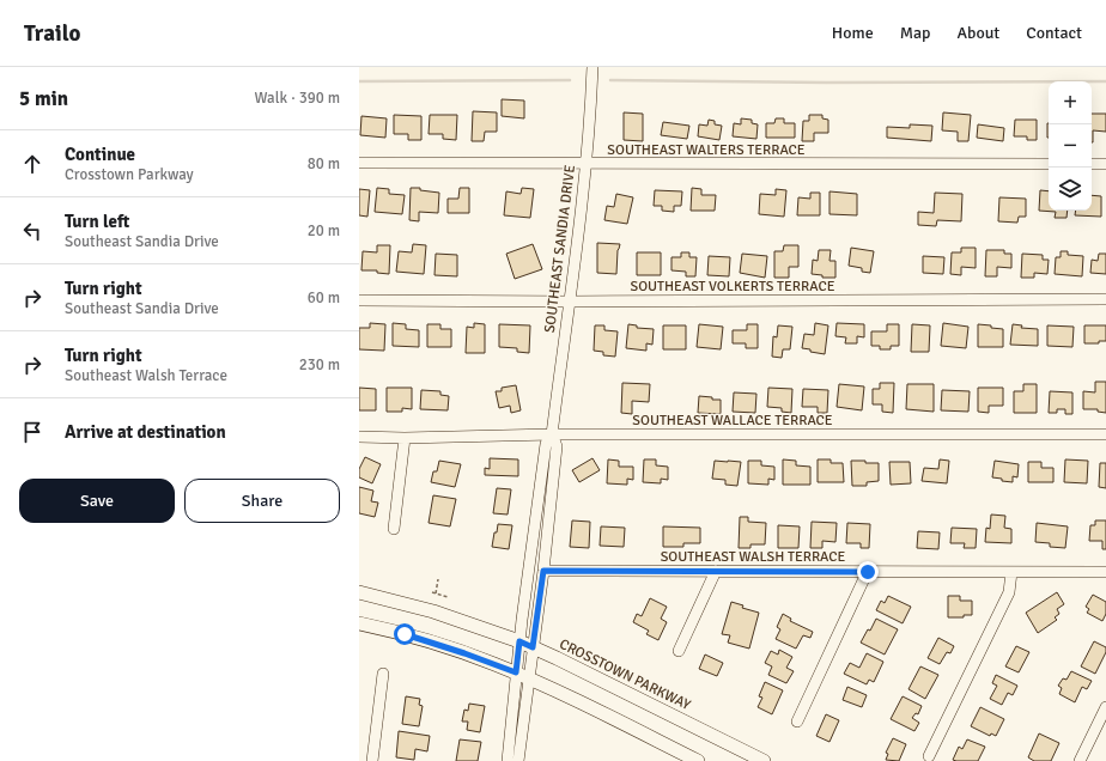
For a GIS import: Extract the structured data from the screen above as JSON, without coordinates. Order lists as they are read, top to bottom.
{
  "streets": {
    "main road": ["CROSSTOWN PARKWAY"],
    "street": [
      "SOUTHEAST WALTERS TERRACE",
      "SOUTHEAST SANDIA DRIVE",
      "SOUTHEAST VOLKERTS TERRACE",
      "SOUTHEAST WALLACE TERRACE",
      "SOUTHEAST WALSH TERRACE"
    ]
  },
  "crossings": [
    ["SOUTHEAST WALTERS TERRACE", "SOUTHEAST SANDIA DRIVE"],
    ["SOUTHEAST SANDIA DRIVE", "SOUTHEAST VOLKERTS TERRACE"],
    ["SOUTHEAST SANDIA DRIVE", "SOUTHEAST WALLACE TERRACE"],
    ["SOUTHEAST SANDIA DRIVE", "SOUTHEAST WALSH TERRACE"],
    ["SOUTHEAST SANDIA DRIVE", "CROSSTOWN PARKWAY"]
  ],
  "page": {
    "header": "Trailo",
    "nav": [
      "Home",
      "Map",
      "About",
      "Contact"
    ],
    "heading": ["5 min", "Walk · 390 m"],
    "map_buttons": ["+", "−"],
    "list": [
      ["Continue", "Crosstown Parkway", "80 m"],
      ["Turn left", "Southeast Sandia Drive", "20 m"],
      ["Turn right", "Southeast Sandia Drive", "60 m"],
      ["Turn right", "Southeast Walsh Terrace", "230 m"],
      "Arrive at destination"
    ],
    "buttons": ["Save", "Share"]
  }
}
